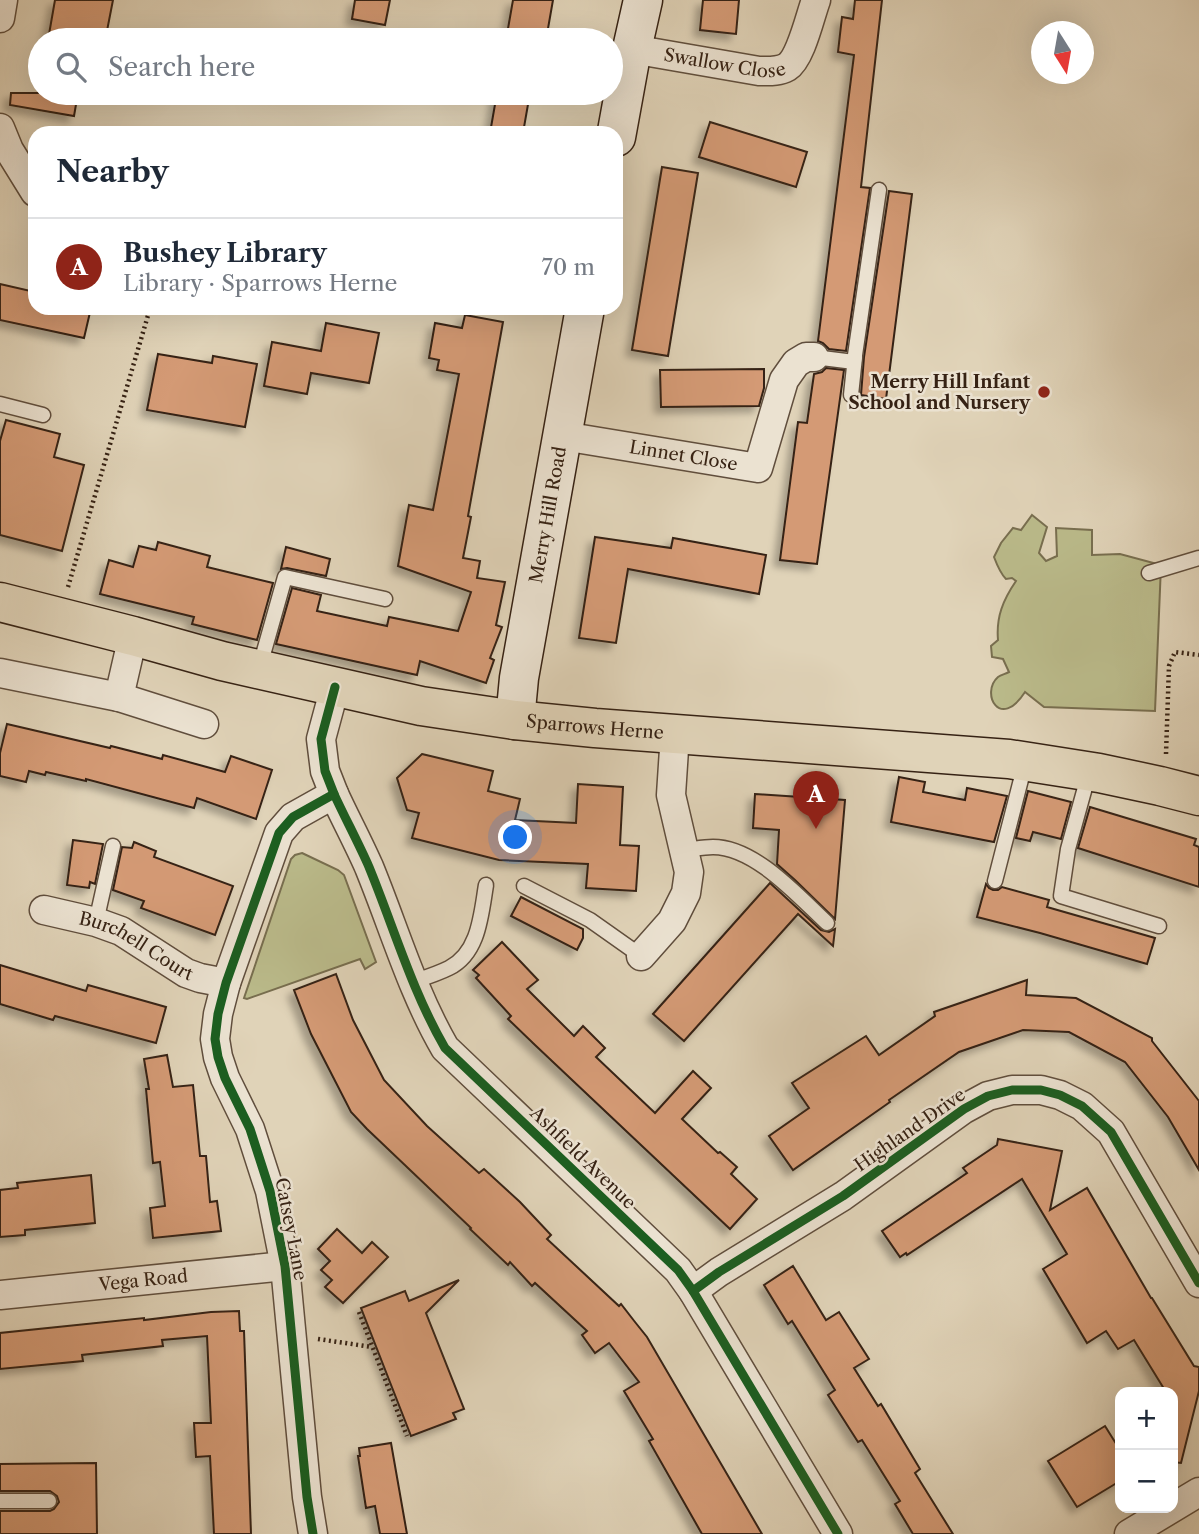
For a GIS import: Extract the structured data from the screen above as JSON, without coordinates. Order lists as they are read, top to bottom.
{
  "streets": {
    "main road": ["Sparrows Herne"],
    "street": [
      "Swallow Close",
      "Linnet Close",
      "Merry Hill Road",
      "Burchell Court",
      "Highland Drive",
      "Ashfield Avenue",
      "Catsey Lane",
      "Vega Road"
    ]
  },
  "crossings": [
    ["Linnet Close", "Merry Hill Road"],
    ["Merry Hill Road", "Sparrows Herne"],
    ["Burchell Court", "Catsey Lane"],
    ["Highland Drive", "Ashfield Avenue"],
    ["Ashfield Avenue", "Catsey Lane"],
    ["Catsey Lane", "Vega Road"]
  ],
  "places": ["Merry Hill Infant School and Nursery"],
  "north": "bottom",
  "page": {
    "search": "Search here",
    "heading": "Nearby",
    "list": [
      {
        "mark": "A",
        "name": "Bushey Library",
        "note": "Library · Sparrows Herne",
        "value": "70 m"
      }
    ],
    "pins": "A",
    "map_buttons": ["+", "−"]
  }
}
